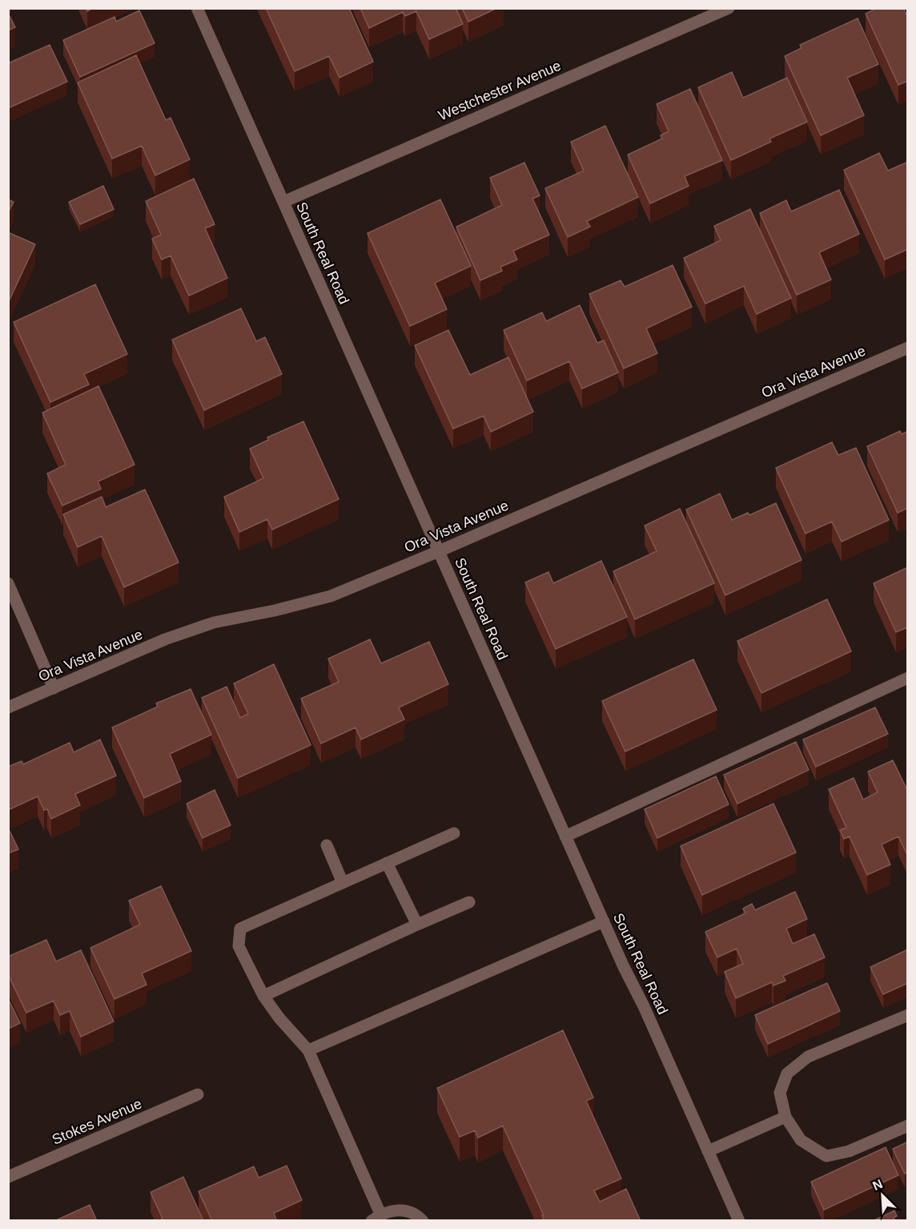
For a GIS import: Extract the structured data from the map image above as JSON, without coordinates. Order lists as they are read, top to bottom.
{
  "streets": {
    "street": [
      "Westchester Avenue",
      "South Real Road",
      "Ora Vista Avenue",
      "Stokes Avenue"
    ]
  },
  "crossings": [
    ["Westchester Avenue", "South Real Road"],
    ["South Real Road", "Ora Vista Avenue"]
  ],
  "north": "top left"
}
